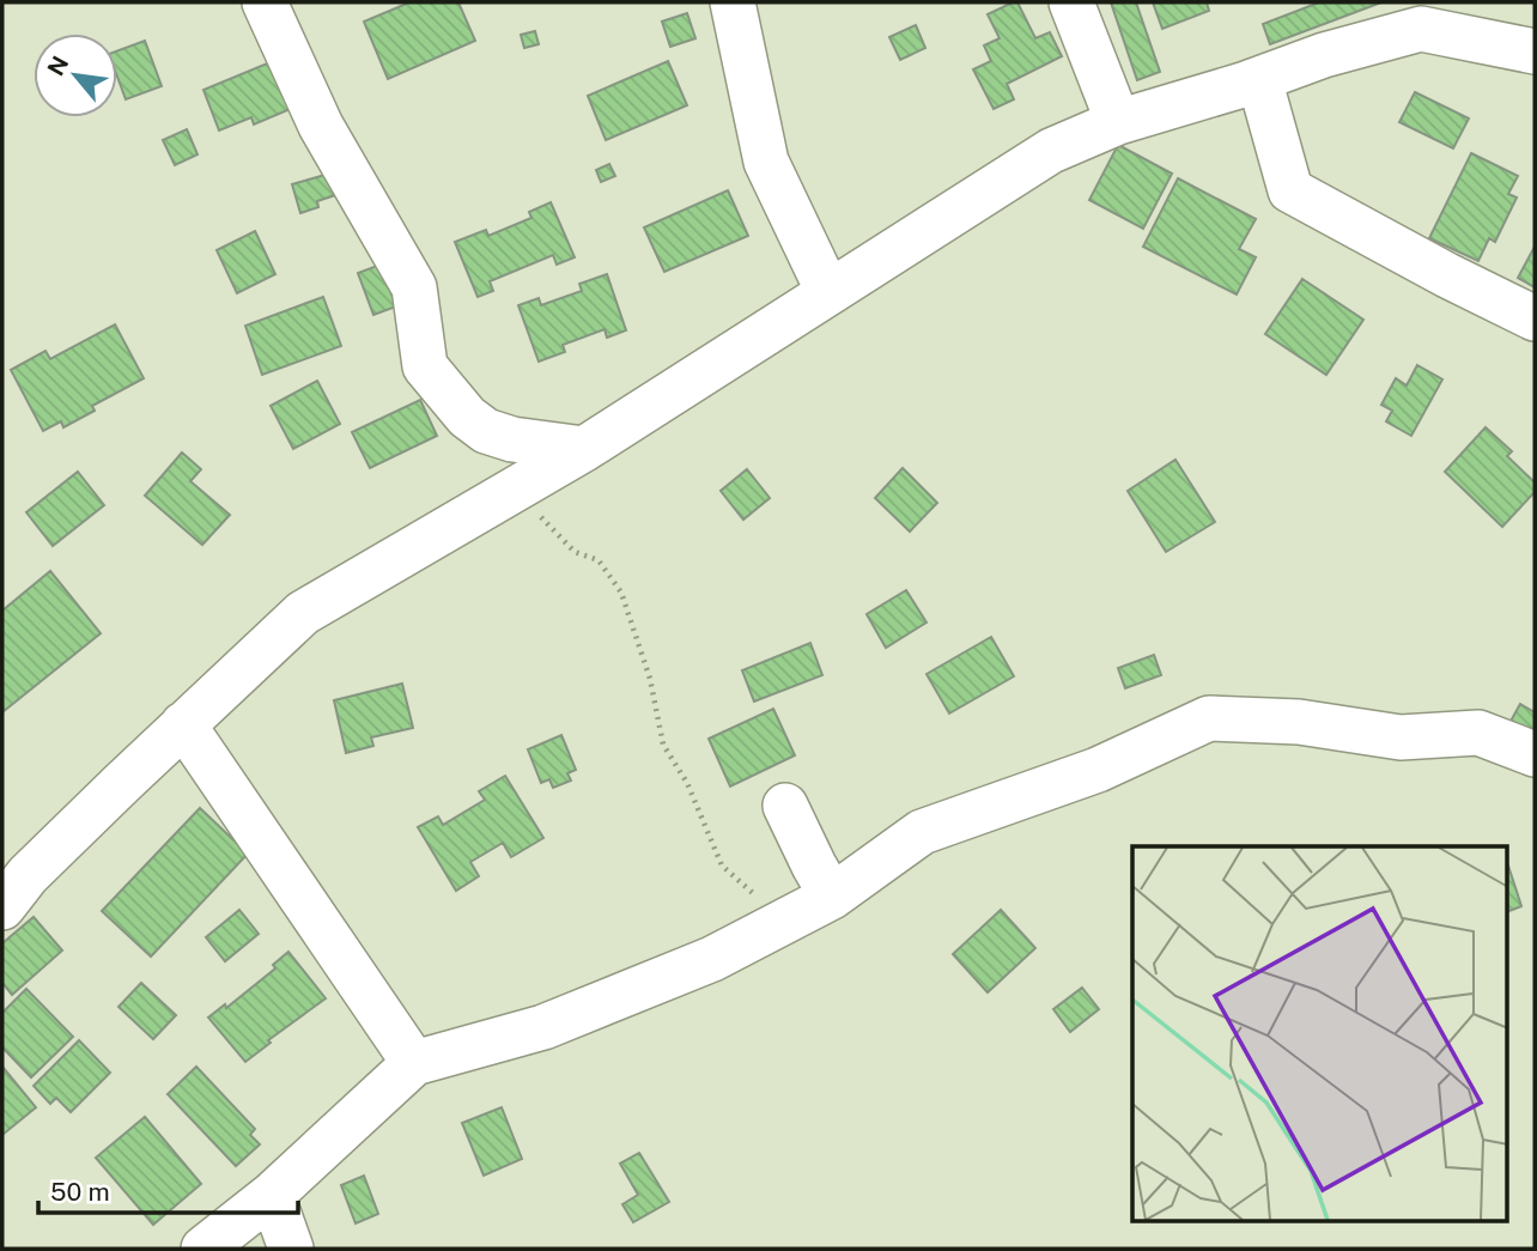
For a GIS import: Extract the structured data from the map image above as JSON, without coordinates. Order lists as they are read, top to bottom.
{
  "scale_bar": "50 m",
  "north": "top left"
}
